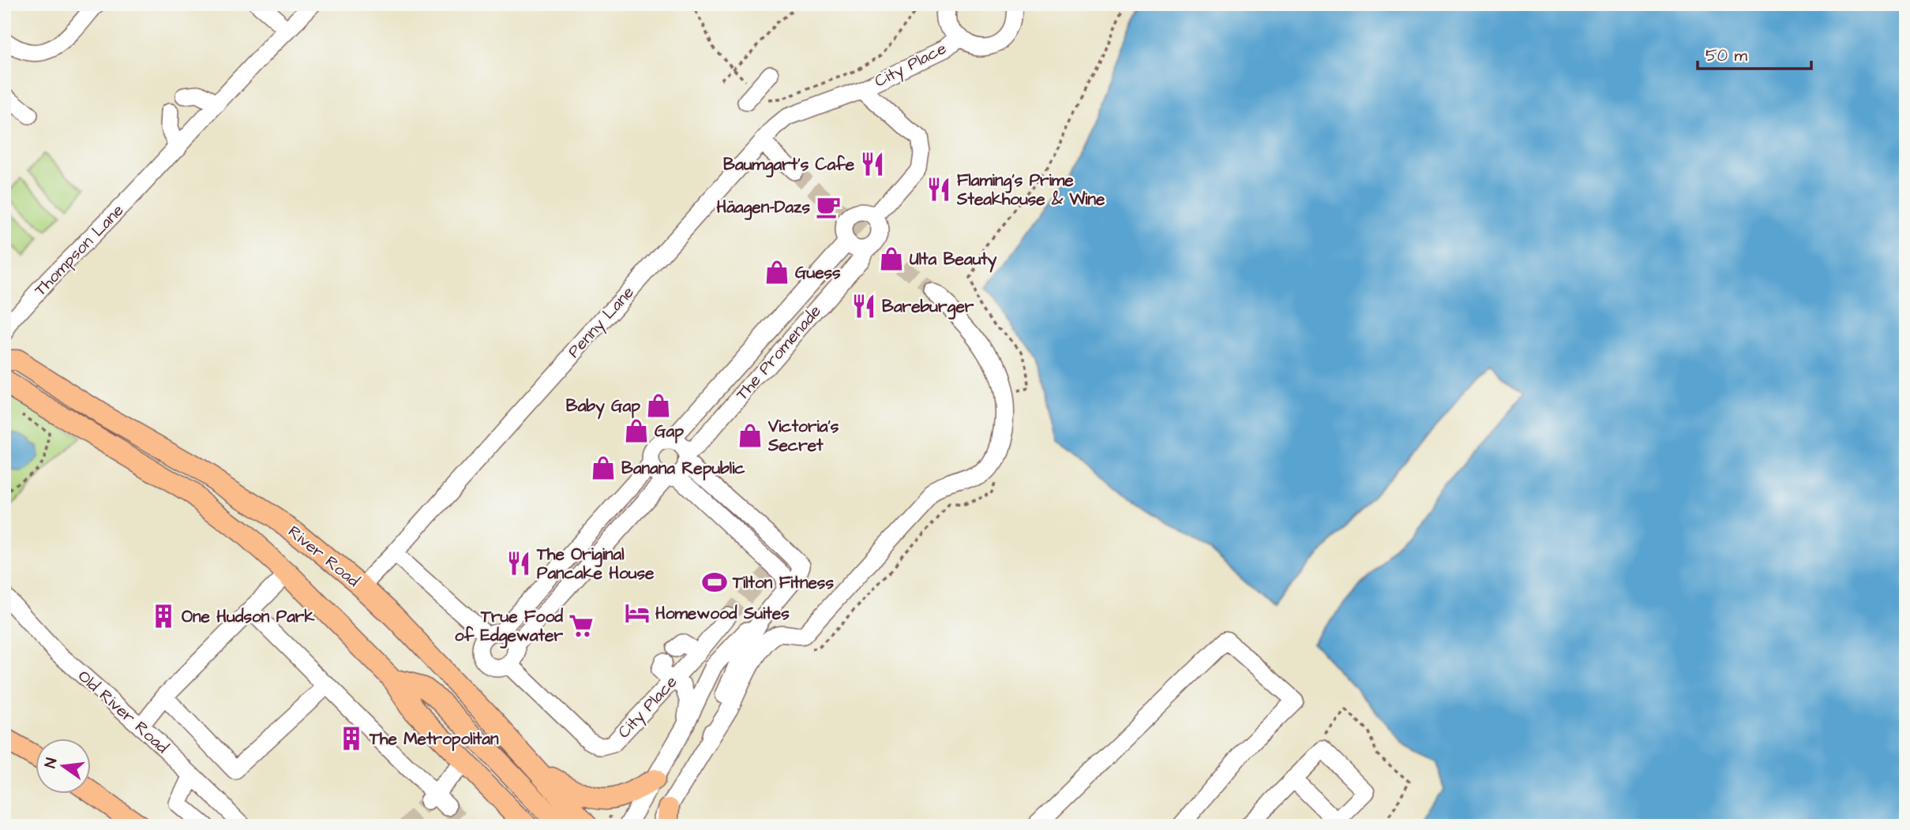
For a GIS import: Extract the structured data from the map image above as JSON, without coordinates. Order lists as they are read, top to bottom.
{
  "streets": {
    "main road": ["River Road"],
    "street": [
      "City Place",
      "Thompson Lane",
      "Penny Lane",
      "The Promenade",
      "Old River Road"
    ]
  },
  "crossings": [
    ["City Place", "Penny Lane"],
    ["City Place", "The Promenade"],
    ["Penny Lane", "River Road"]
  ],
  "places": {
    "restaurant": [
      "Baumgart’s Cafe",
      "Flaming’s Prime Steakhouse & Wine",
      "Bareburger",
      "The Original Pancake House"
    ],
    "cafe": ["Häagen-Dazs"],
    "shop": [
      "Ulta Beauty",
      "Guess",
      "Baby Gap",
      "Gap",
      "Victoria's Secret",
      "Banana Republic"
    ],
    "sports": ["Tilton Fitness"],
    "hotel": ["Homewood Suites"],
    "building": ["One Hudson Park", "The Metropolitan"],
    "supermarket": ["True Food of Edgewater"]
  },
  "scale_bar": "50 m",
  "north": "left"
}
